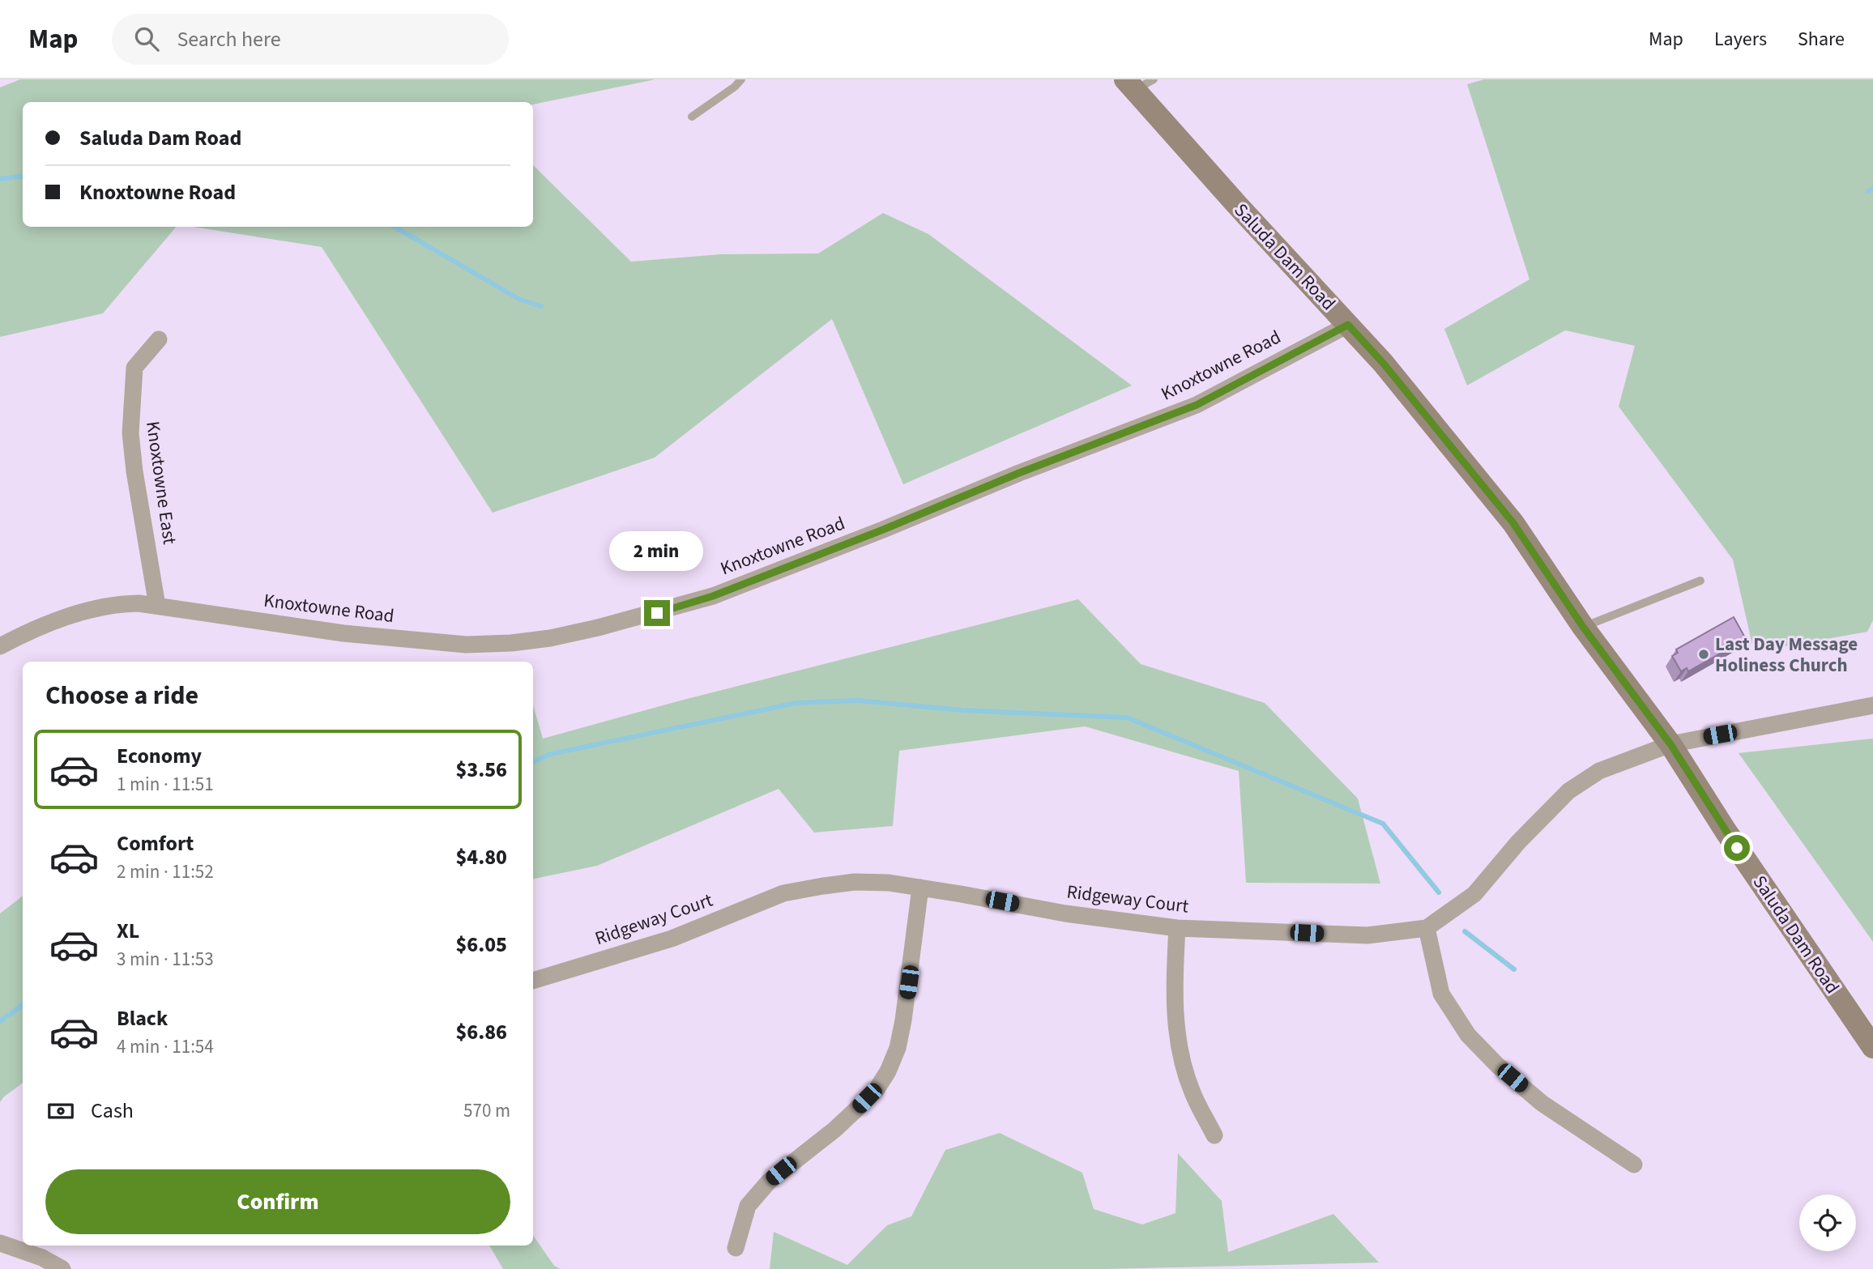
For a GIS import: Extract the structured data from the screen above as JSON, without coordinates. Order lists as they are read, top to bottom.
{
  "streets": {
    "street": [
      "Saluda Dam Road",
      "Knoxtowne Road",
      "Knoxtowne East",
      "Ridgeway Court"
    ]
  },
  "crossings": [
    ["Saluda Dam Road", "Knoxtowne Road"],
    ["Saluda Dam Road", "Ridgeway Court"],
    ["Knoxtowne Road", "Knoxtowne East"]
  ],
  "places": ["Last Day Message Holiness Church"],
  "page": {
    "header": "Map",
    "search": "Search here",
    "nav": ["Map", "Layers", "Share"],
    "banner": ["Saluda Dam Road", "Knoxtowne Road"],
    "bubble": "2 min",
    "heading": "Choose a ride",
    "list": [
      {
        "name": "Economy",
        "note": "1 min · 11:51",
        "value": "$3.56"
      },
      {
        "name": "Comfort",
        "note": "2 min · 11:52",
        "value": "$4.80"
      },
      {
        "name": "XL",
        "note": "3 min · 11:53",
        "value": "$6.05"
      },
      {
        "name": "Black",
        "note": "4 min · 11:54",
        "value": "$6.86"
      }
    ],
    "pay": ["Cash", "570 m"],
    "buttons": "Confirm"
  }
}
